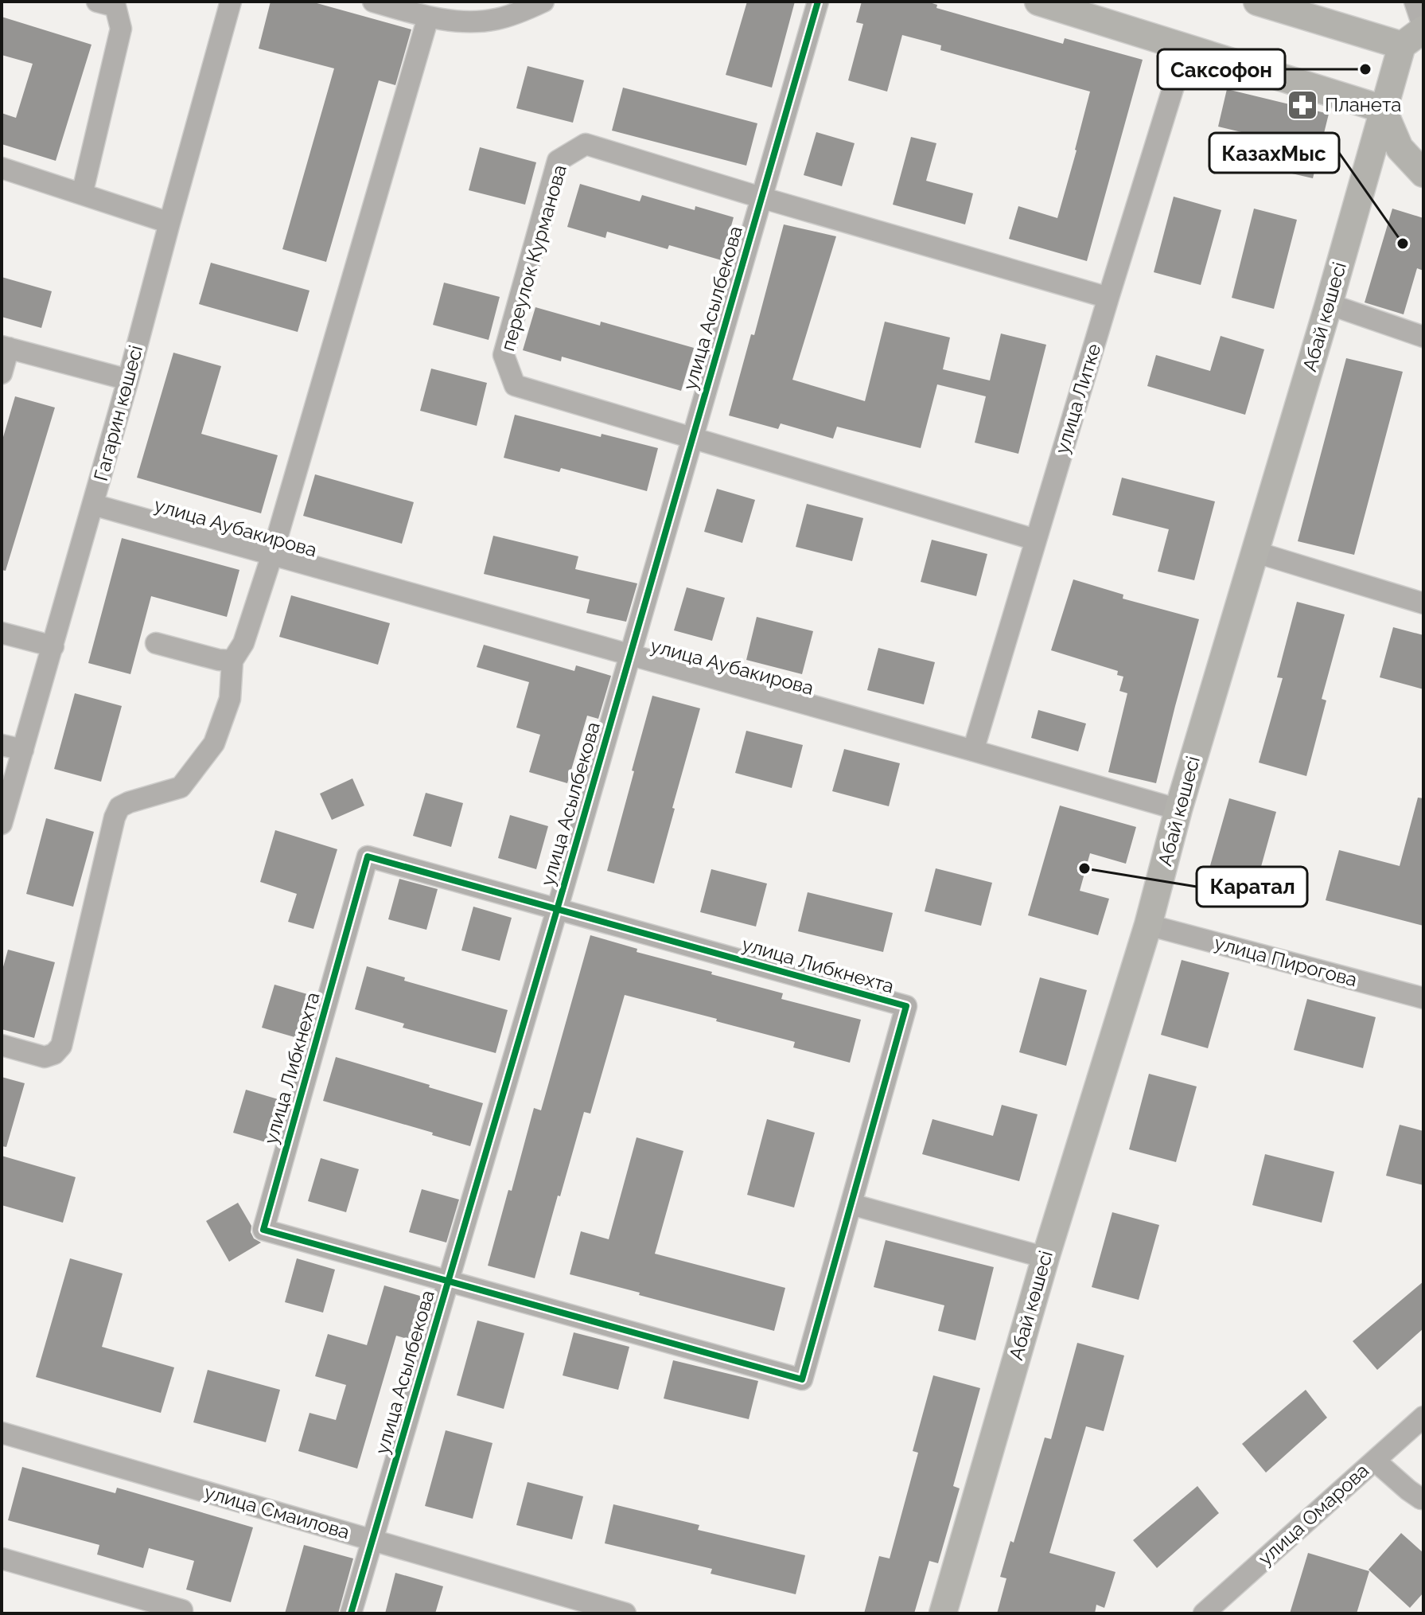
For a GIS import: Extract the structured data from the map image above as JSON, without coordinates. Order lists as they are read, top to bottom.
{
  "streets": {
    "main road": ["Абай көшесі"],
    "street": [
      "переулок Курманова",
      "улица Асылбекова",
      "улица Литке",
      "Гагарин көшесі",
      "улица Аубакирова",
      "улица Пирогова",
      "улица Либкнехта",
      "улица Смаилова",
      "улица Омарова"
    ]
  },
  "crossings": [
    ["переулок Курманова", "улица Асылбекова"],
    ["переулок Курманова", "улица Литке"],
    ["улица Асылбекова", "улица Аубакирова"],
    ["улица Асылбекова", "улица Либкнехта"],
    ["улица Асылбекова", "улица Смаилова"],
    ["Абай көшесі", "улица Аубакирова"],
    ["Абай көшесі", "улица Пирогова"],
    ["улица Литке", "улица Аубакирова"],
    ["Гагарин көшесі", "улица Аубакирова"]
  ],
  "places": {
    "other": ["Саксофон", "КазахМыс", "Каратал"],
    "pharmacy": ["Планета"]
  }
}
